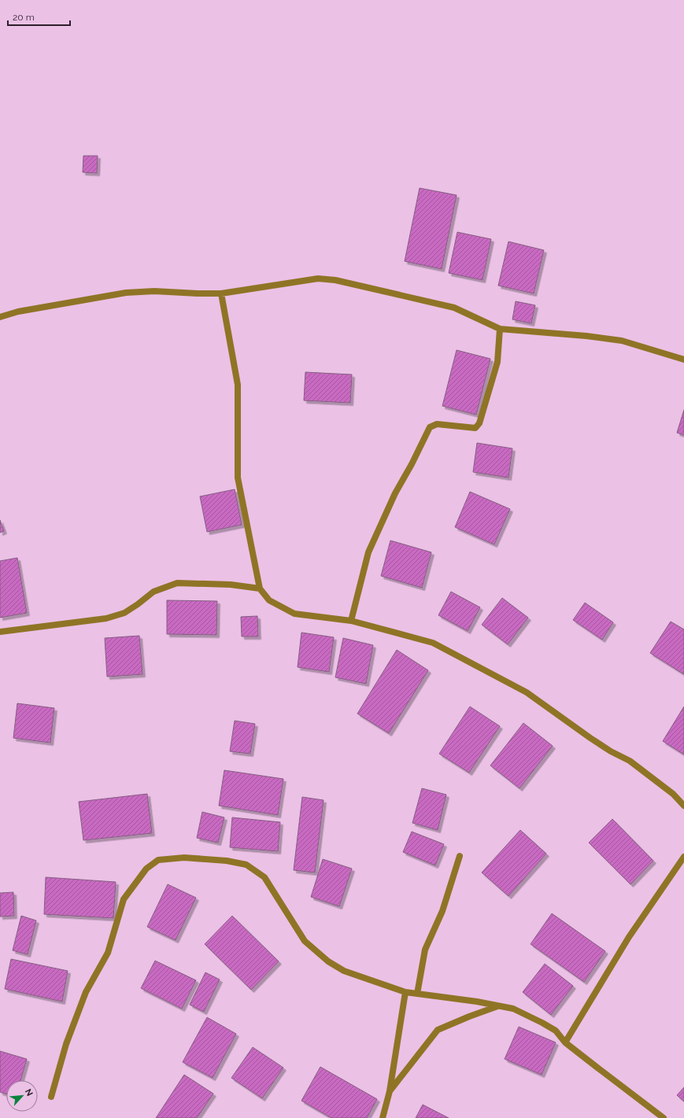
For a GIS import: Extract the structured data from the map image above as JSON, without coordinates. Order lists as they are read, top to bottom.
{
  "scale_bar": "20 m",
  "north": "top right"
}
